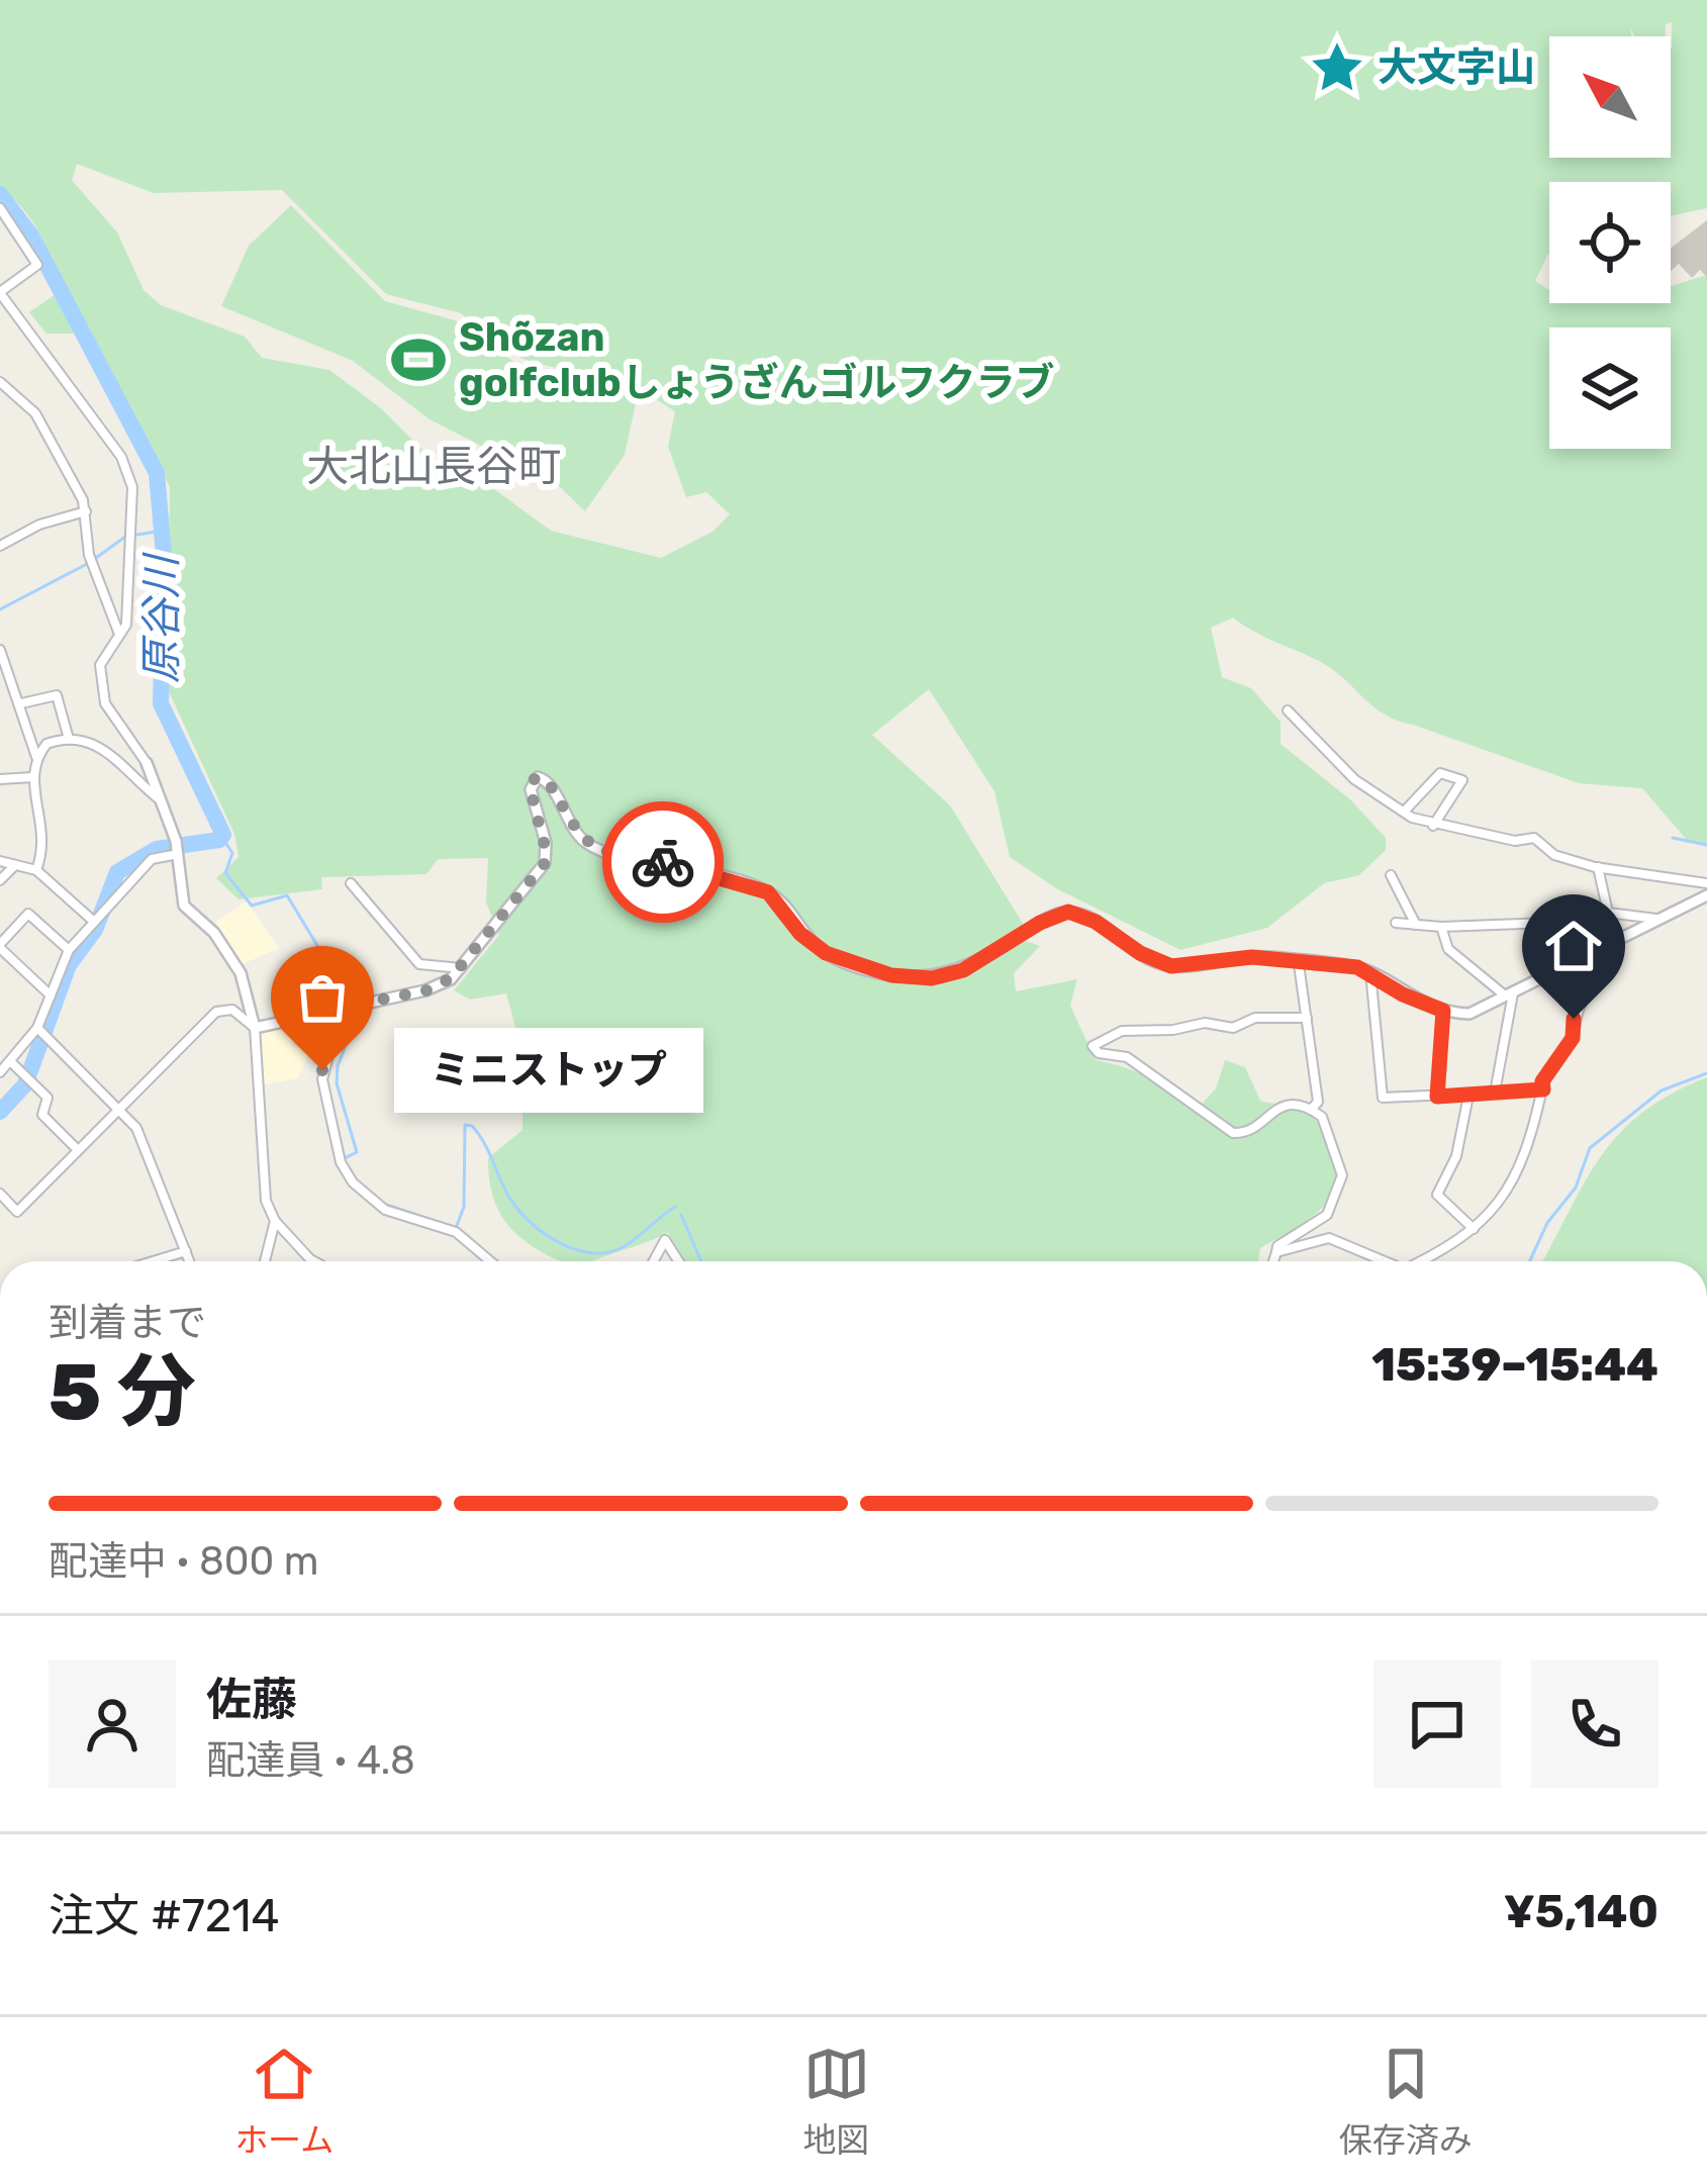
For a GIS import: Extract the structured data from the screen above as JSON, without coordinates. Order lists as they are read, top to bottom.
{
  "districts": ["大北山長谷町"],
  "water": ["原谷川"],
  "places": {
    "place": ["大文字山"],
    "sports": ["Shõzan golfclubしょうざんゴルフクラブ"],
    "other": ["ミニストップ"]
  },
  "north": "top left",
  "page": {
    "bubble": "ミニストップ",
    "heading": ["5 分", "到着まで", "15:39–15:44"],
    "panel": [
      "佐藤",
      "配達員 · 4.8",
      "注文 #7214",
      "¥5,140"
    ],
    "bar": "配達中 · 800 m",
    "tabs": ["ホーム", "地図", "保存済み"]
  }
}
